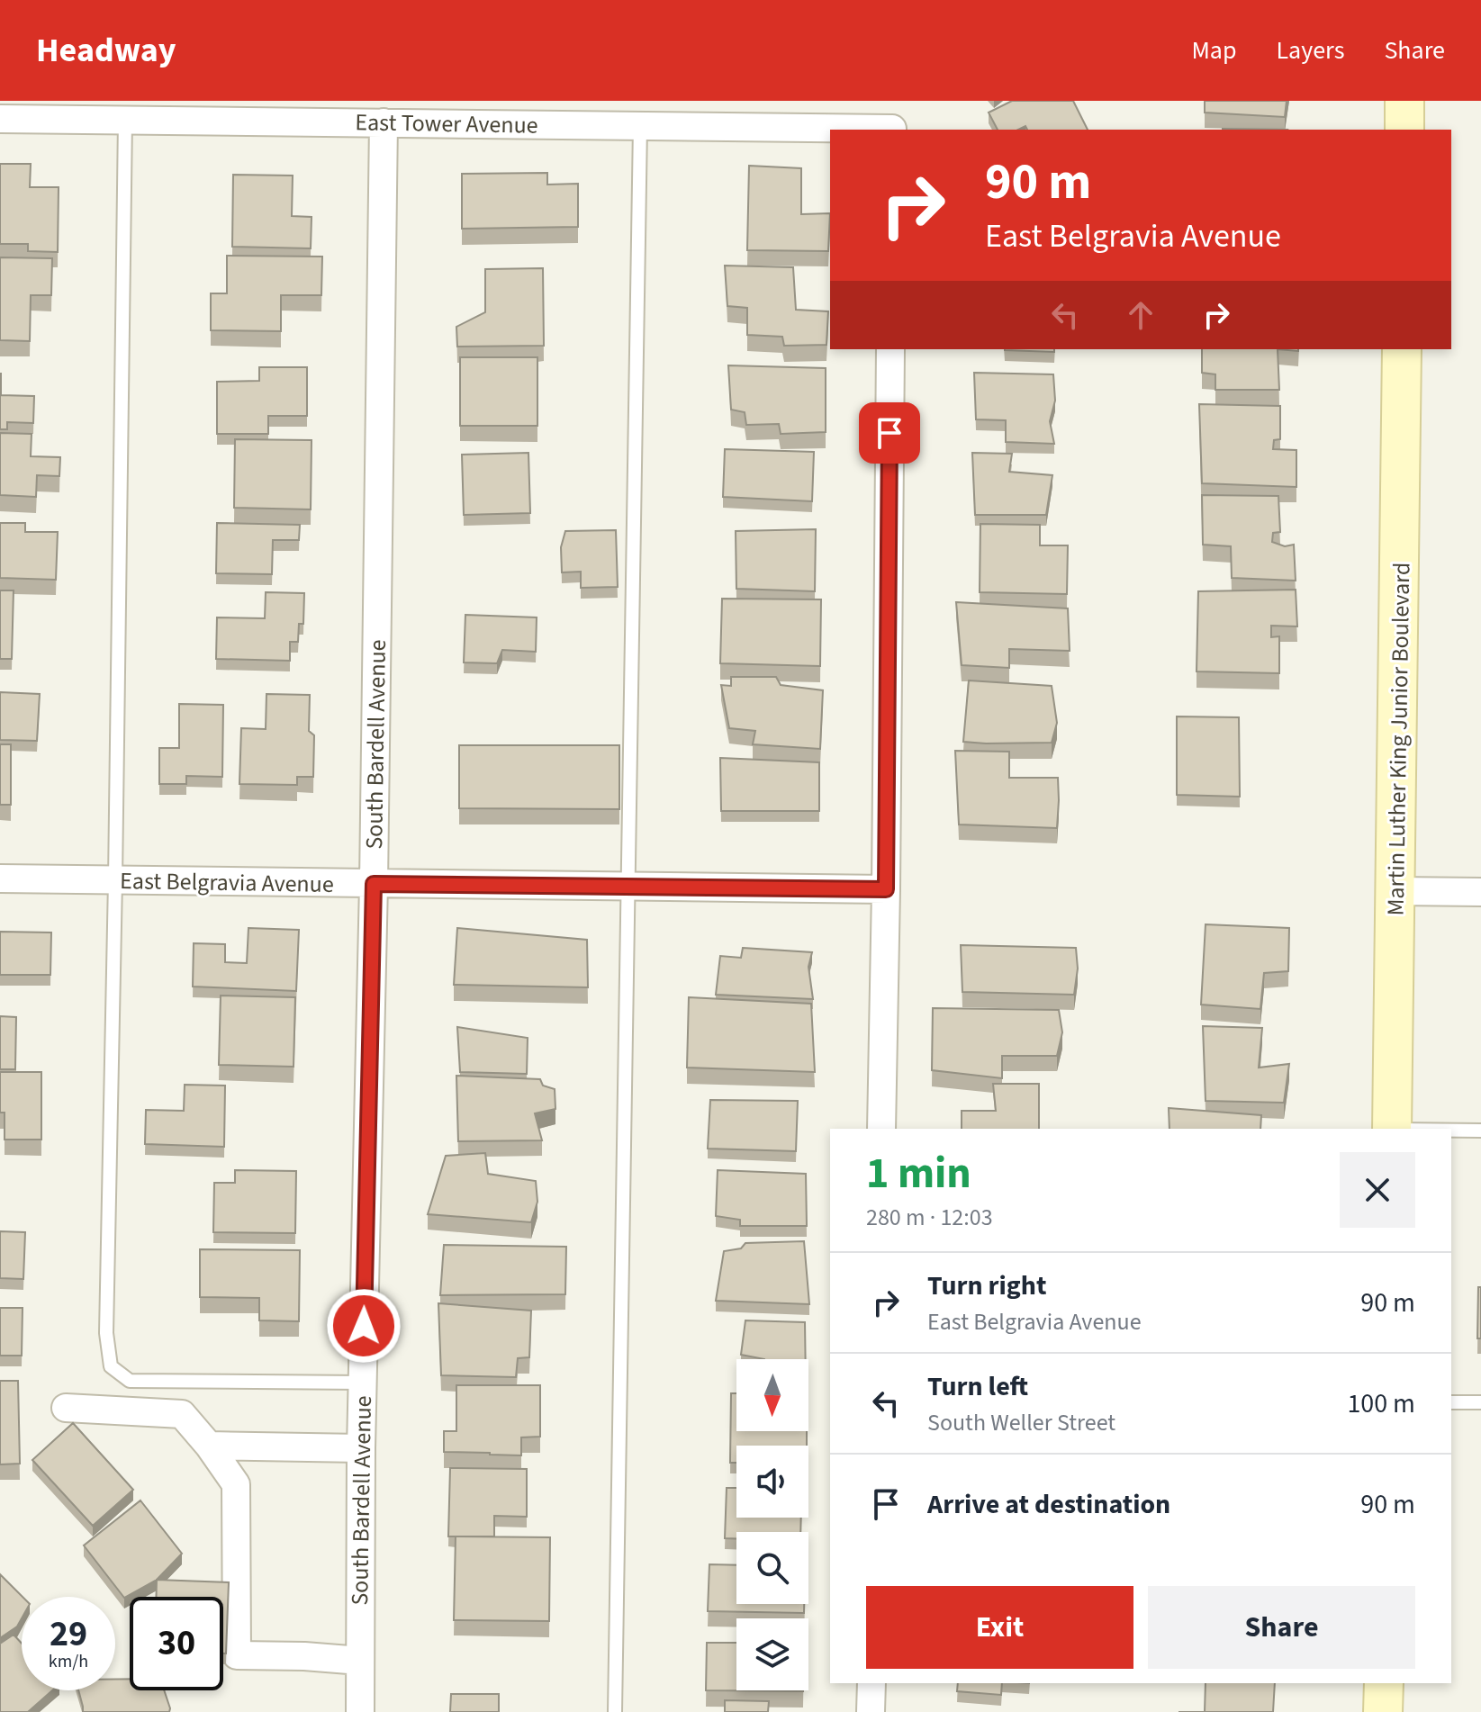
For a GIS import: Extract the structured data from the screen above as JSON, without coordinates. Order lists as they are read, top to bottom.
{
  "streets": {
    "street": [
      "East Tower Avenue",
      "Martin Luther King Junior Boulevard",
      "South Bardell Avenue",
      "East Belgravia Avenue"
    ]
  },
  "crossings": [
    ["East Tower Avenue", "South Bardell Avenue"],
    ["South Bardell Avenue", "East Belgravia Avenue"]
  ],
  "north": "bottom",
  "page": {
    "header": "Headway",
    "nav": ["Map", "Layers", "Share"],
    "turn": ["90 m", "East Belgravia Avenue"],
    "heading": ["1 min", "280 m · 12:03"],
    "list": [
      {
        "name": "Turn right",
        "note": "East Belgravia Avenue",
        "value": "90 m"
      },
      {
        "name": "Turn left",
        "note": "South Weller Street",
        "value": "100 m"
      },
      {
        "name": "Arrive at destination",
        "value": "90 m"
      }
    ],
    "buttons": ["Exit", "Share"],
    "speed": "29 km/h",
    "limit": "30"
  }
}
